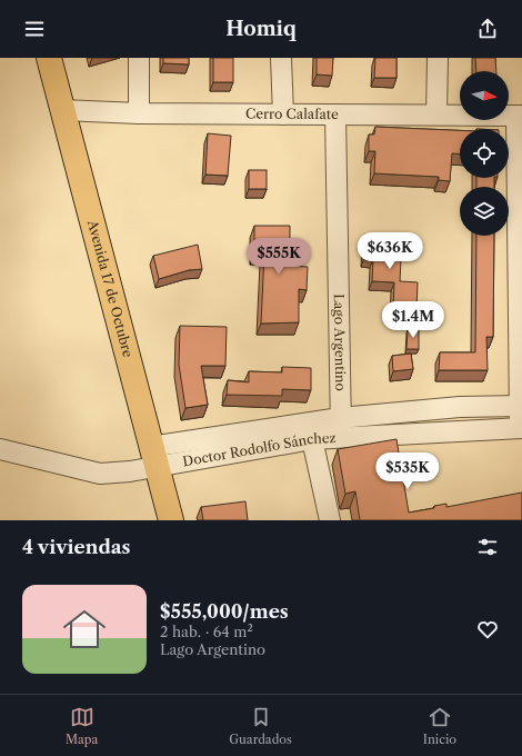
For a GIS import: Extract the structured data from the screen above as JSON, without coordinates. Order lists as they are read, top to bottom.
{
  "streets": {
    "main road": ["Avenida 17 de Octubre"],
    "street": ["Cerro Calafate", "Lago Argentino", "Doctor Rodolfo Sánchez"]
  },
  "crossings": [
    ["Cerro Calafate", "Avenida 17 de Octubre"],
    ["Cerro Calafate", "Lago Argentino"],
    ["Avenida 17 de Octubre", "Doctor Rodolfo Sánchez"],
    ["Lago Argentino", "Doctor Rodolfo Sánchez"]
  ],
  "north": "right",
  "page": {
    "header": "Homiq",
    "price": [
      "$636K",
      "$555K",
      "$1.4M",
      "$535K"
    ],
    "heading": "4 viviendas",
    "list": [
      {
        "name": "$555,000/mes",
        "note": "2 hab. · 64 m² · Lago Argentino"
      }
    ],
    "tabs": ["Mapa", "Guardados", "Inicio"]
  }
}
